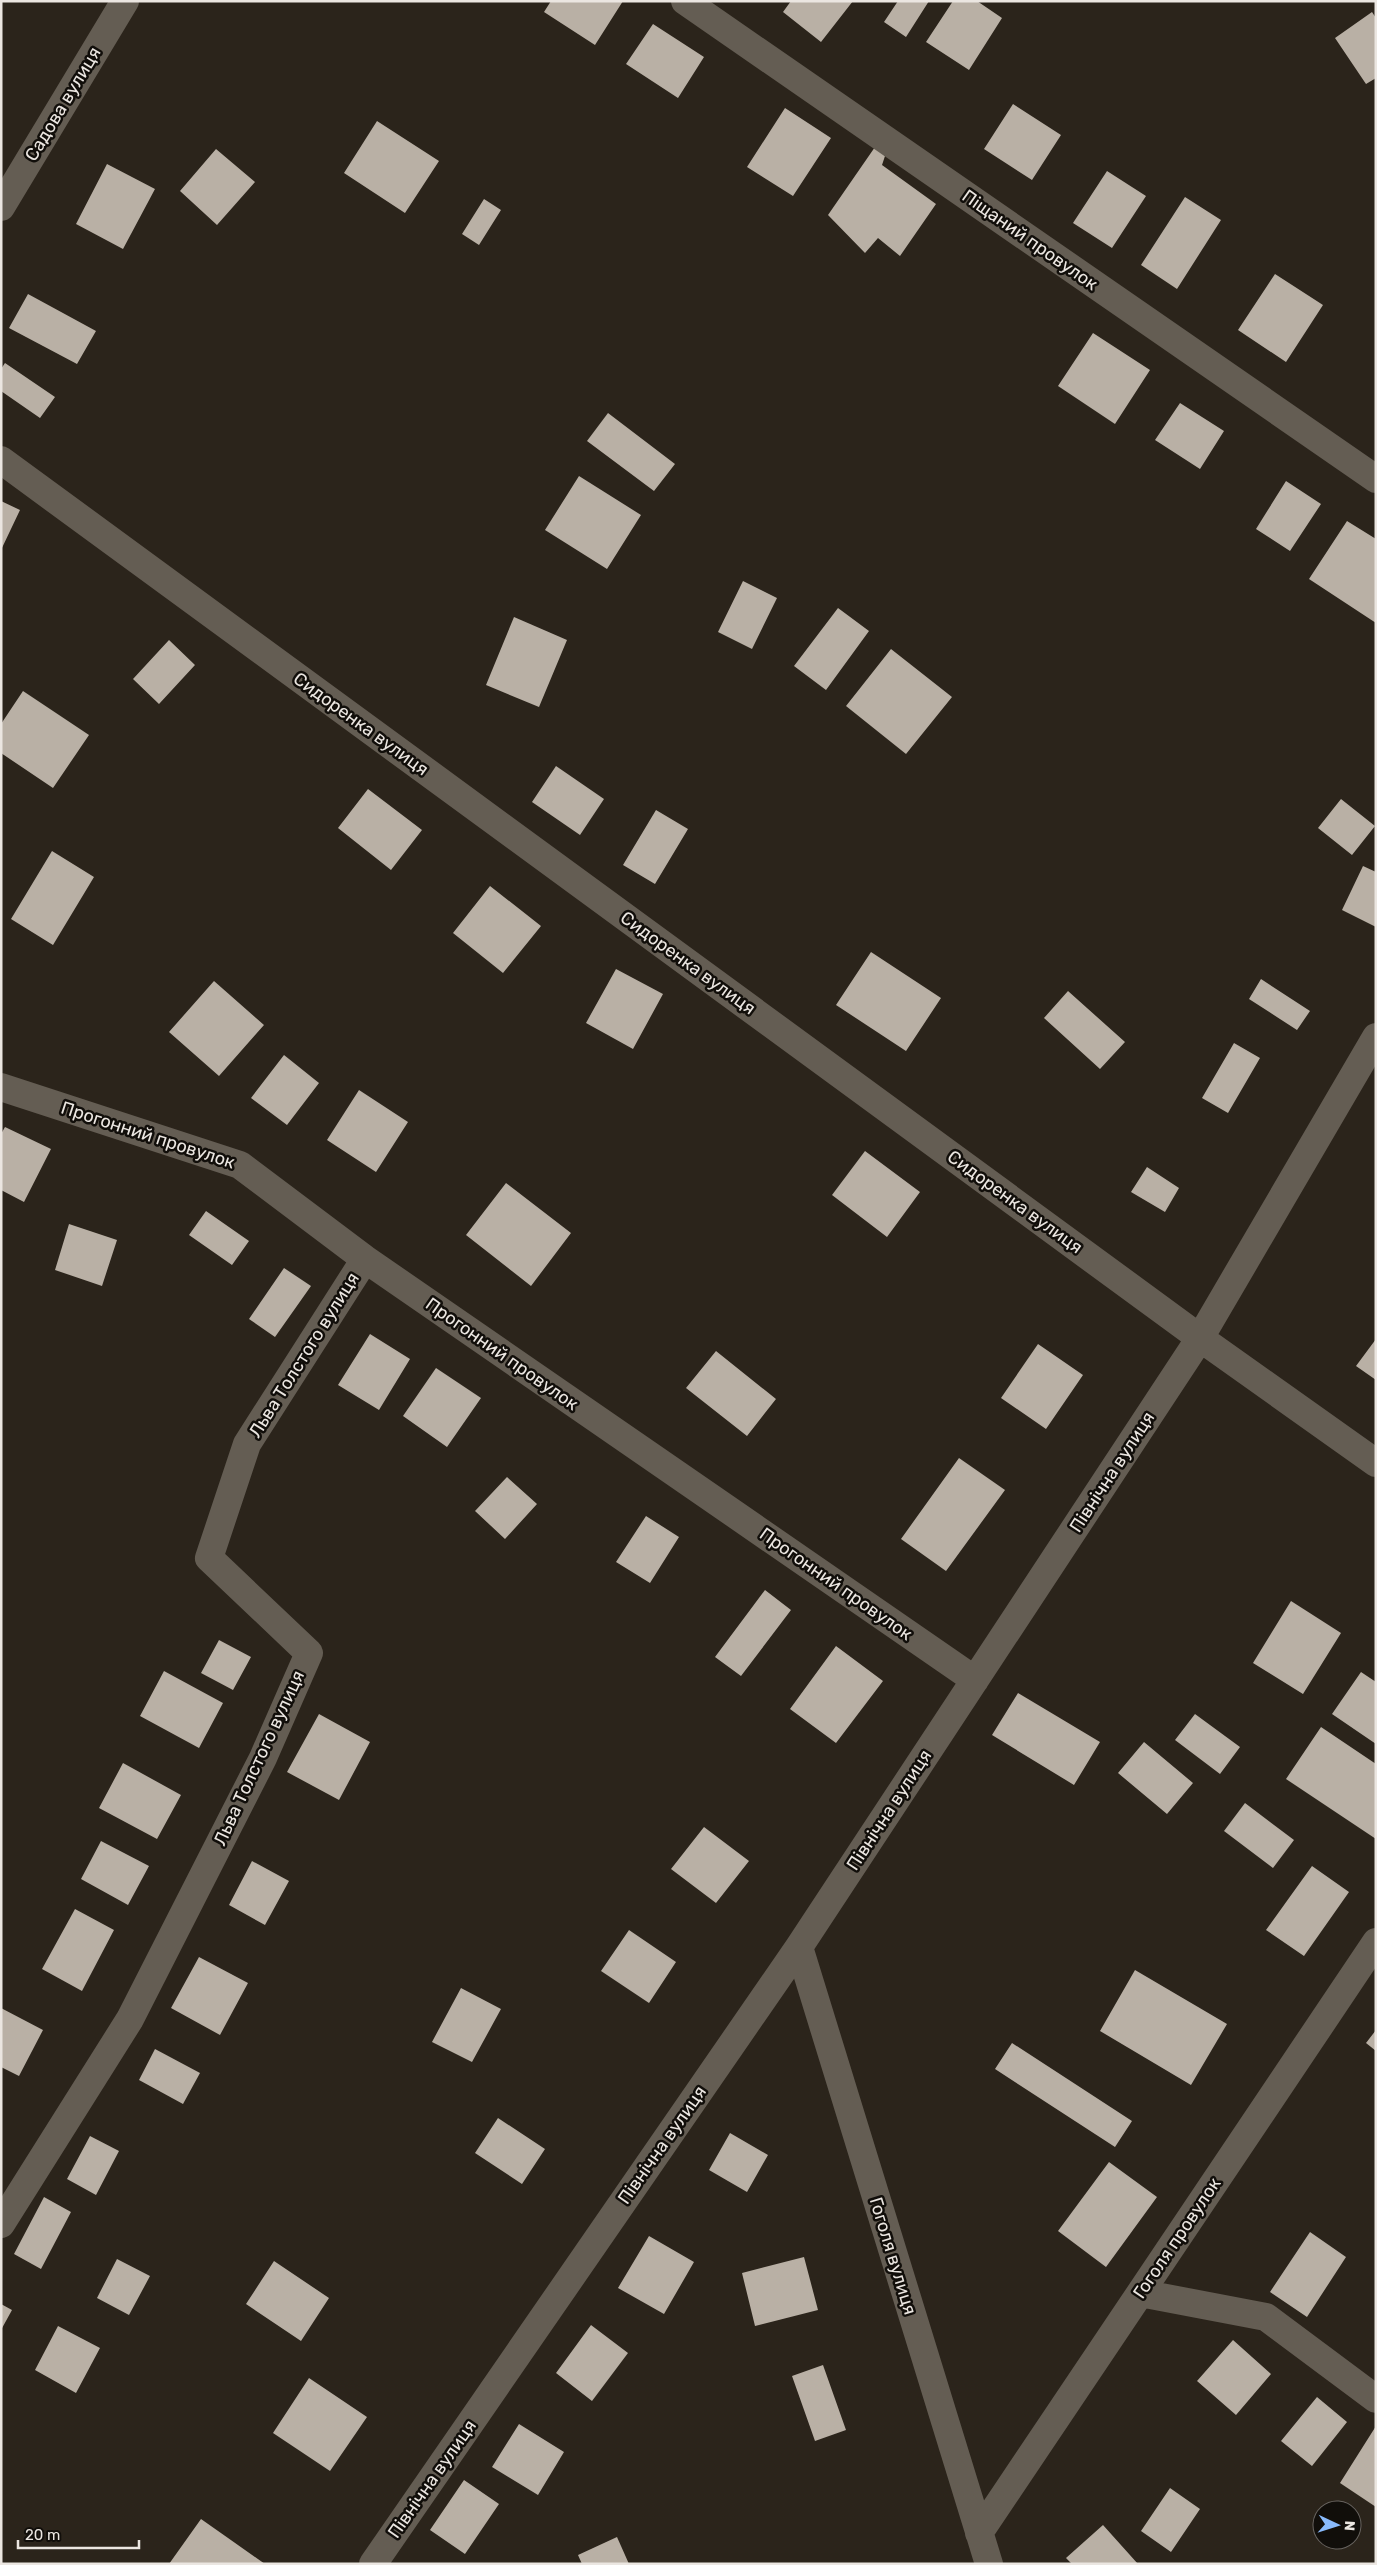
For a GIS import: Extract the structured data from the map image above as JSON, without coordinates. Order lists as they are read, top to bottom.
{
  "streets": {
    "street": [
      "Садова вулиця",
      "Піщаний провулок",
      "Сидоренка вулиця",
      "Прогонний провулок",
      "Льва Толстого вулиця",
      "Північна вулиця",
      "Гоголя провулок",
      "Гоголя вулиця"
    ]
  },
  "crossings": [
    ["Сидоренка вулиця", "Північна вулиця"],
    ["Прогонний провулок", "Льва Толстого вулиця"],
    ["Прогонний провулок", "Північна вулиця"],
    ["Північна вулиця", "Гоголя вулиця"],
    ["Гоголя провулок", "Гоголя вулиця"]
  ],
  "scale_bar": "20 m",
  "north": "right"
}
